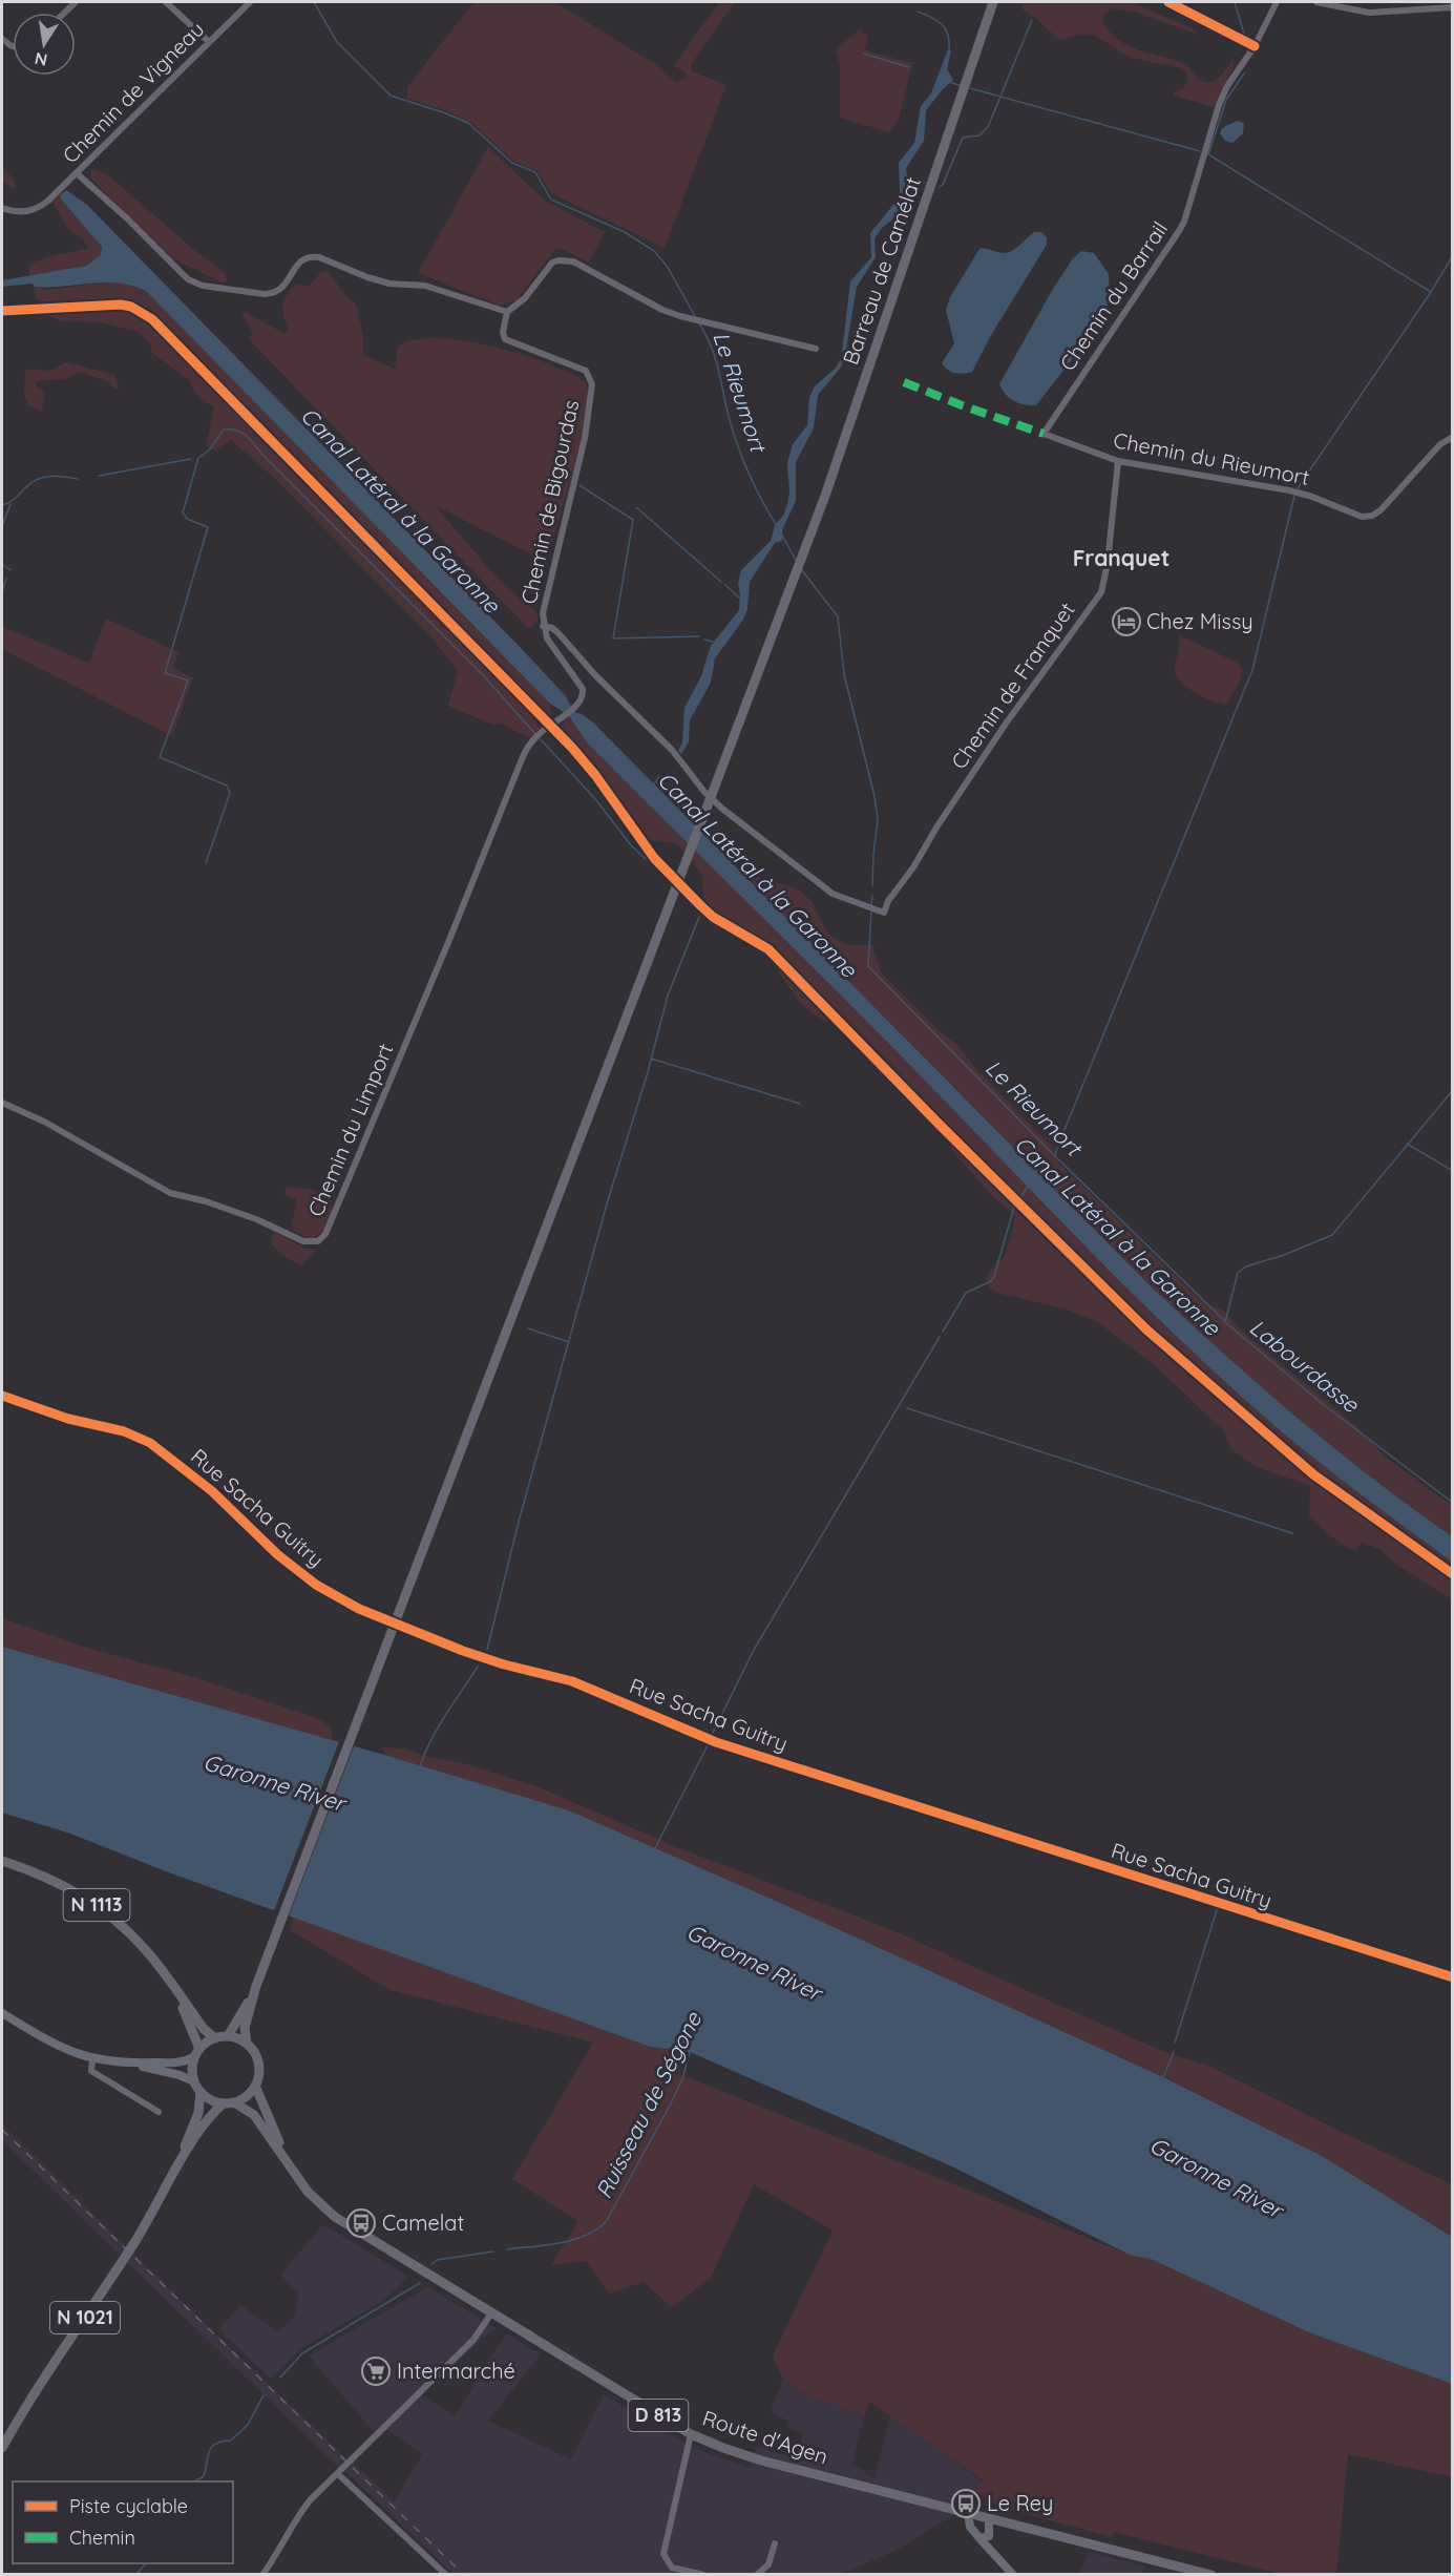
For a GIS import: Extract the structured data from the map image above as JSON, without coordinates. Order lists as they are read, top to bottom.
{
  "streets": {
    "main road": [
      "Barreau de Camélat",
      "N 1113",
      "N 1021",
      "D 813",
      "Route d'Agen"
    ],
    "street": [
      "Chemin de Vigneau",
      "Chemin du Barrail",
      "Chemin du Rieumort",
      "Chemin de Bigourdas",
      "Chemin de Franquet",
      "Chemin du Limport",
      "Rue Sacha Guitry"
    ]
  },
  "crossings": [
    ["Chemin du Barrail", "Chemin du Rieumort"],
    ["Chemin du Rieumort", "Chemin de Franquet"],
    ["Chemin de Bigourdas", "Chemin de Franquet"],
    ["Chemin de Bigourdas", "Chemin du Limport"],
    ["N 1113", "N 1021"],
    ["N 1113", "Route d'Agen"],
    ["N 1021", "Route d'Agen"]
  ],
  "districts": ["Franquet"],
  "water": [
    "Le Rieumort",
    "Canal Latéral à la Garonne",
    "Labourdasse",
    "Garonne River",
    "Ruisseau de Ségone"
  ],
  "places": {
    "hotel": ["Chez Missy"],
    "bus stop": ["Camelat", "Le Rey"],
    "supermarket": ["Intermarché"]
  },
  "legend": ["Piste cyclable", "Chemin"],
  "north": "bottom"
}
